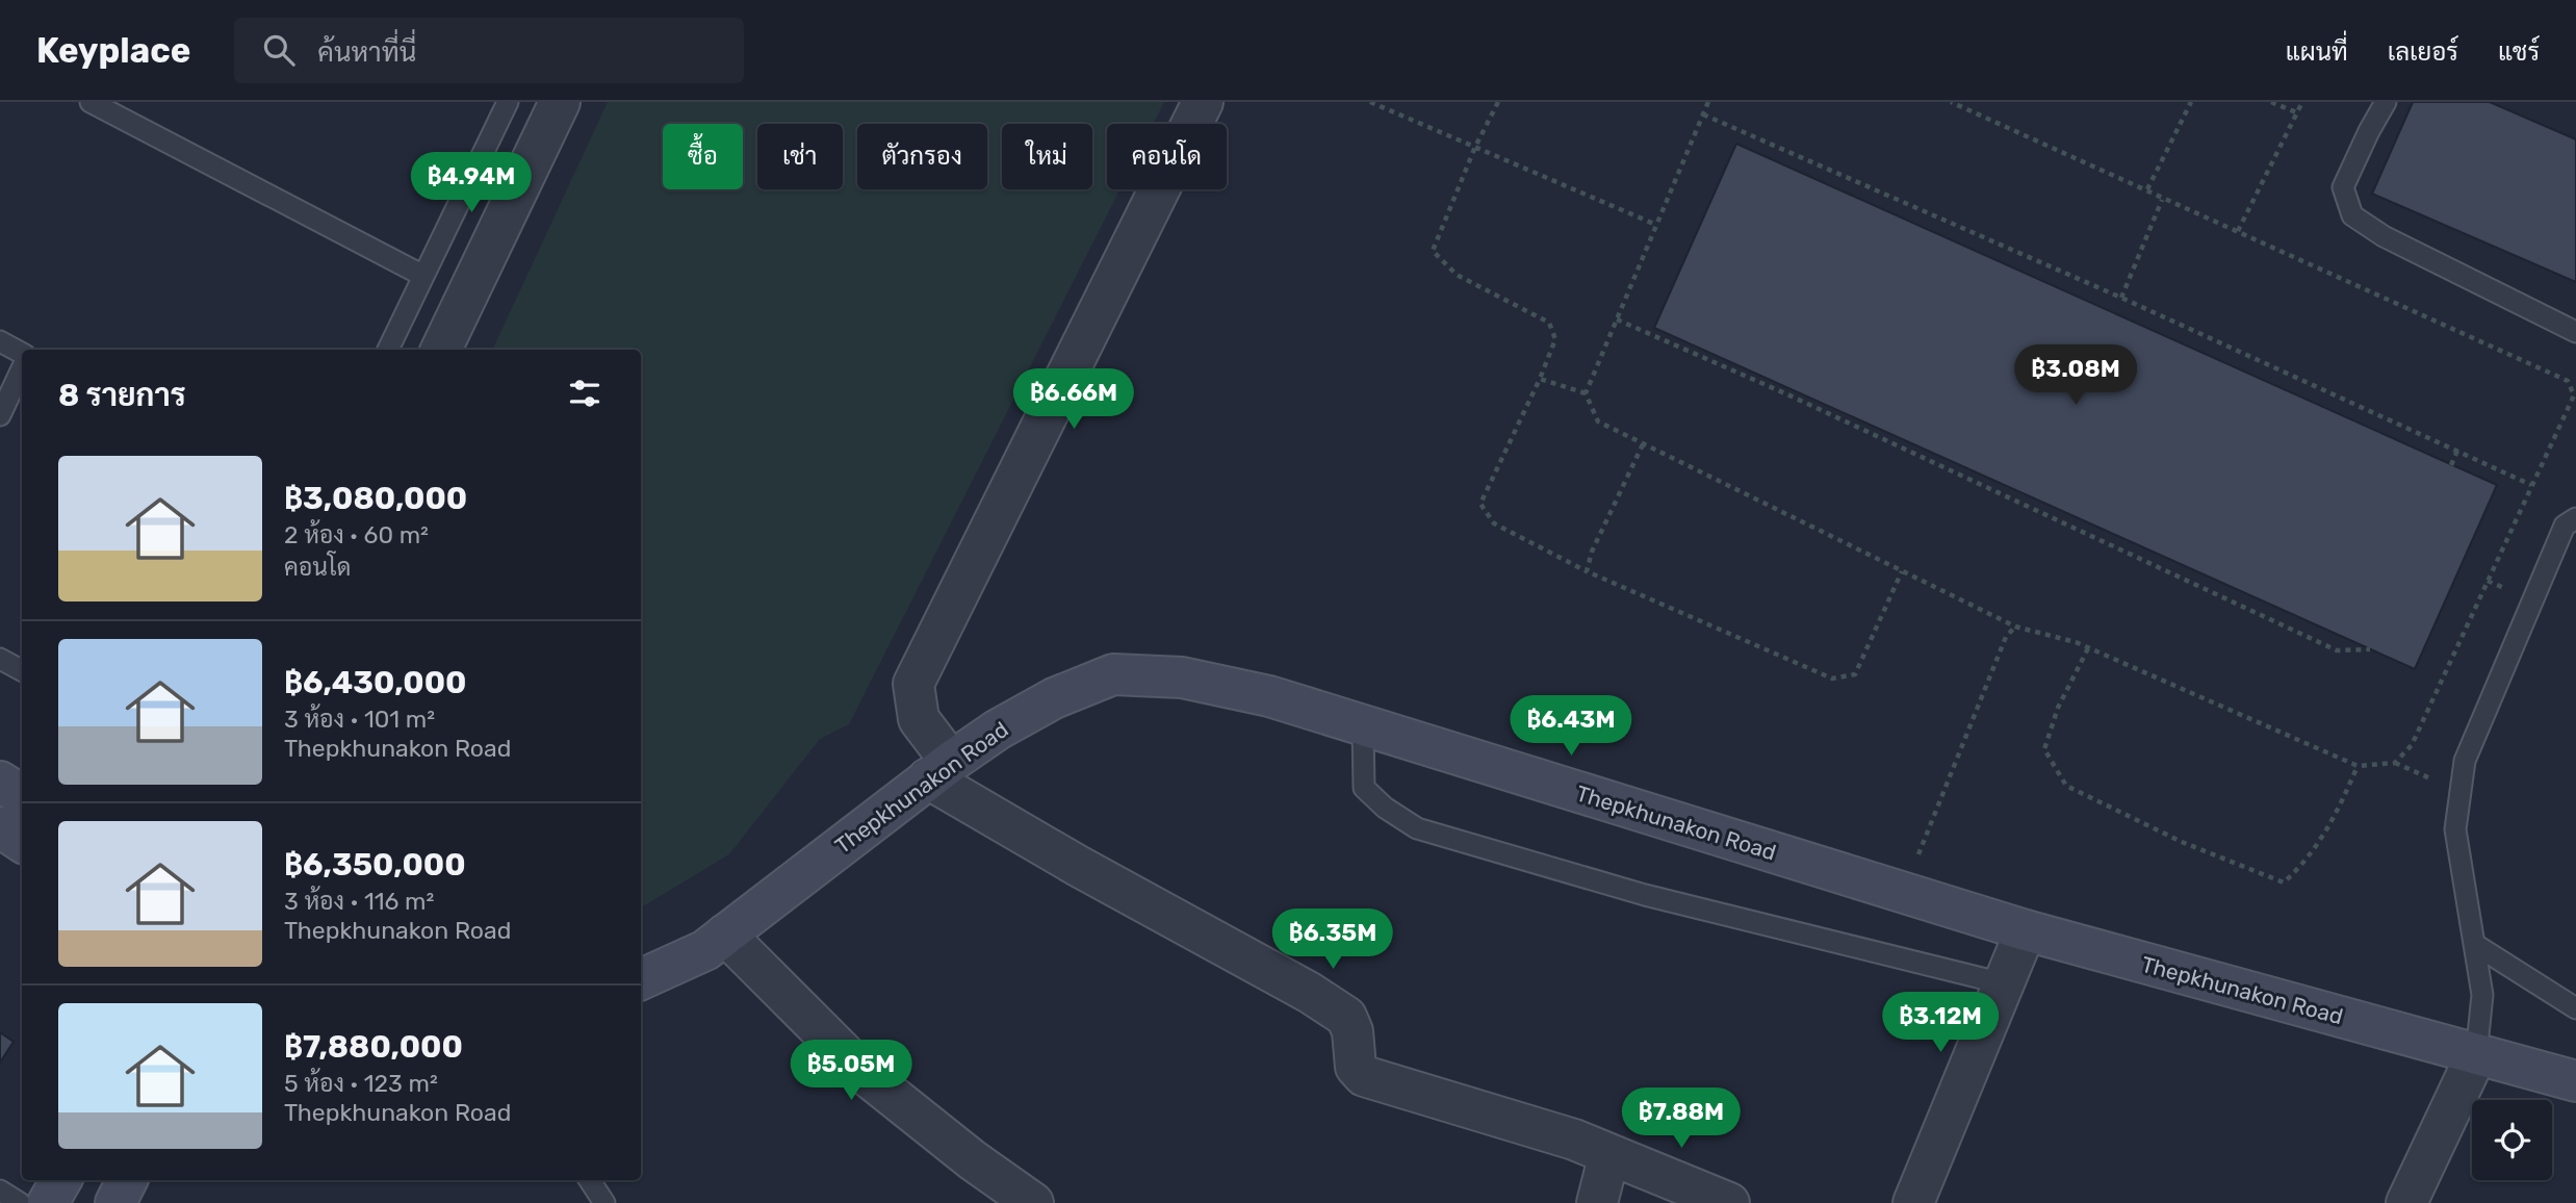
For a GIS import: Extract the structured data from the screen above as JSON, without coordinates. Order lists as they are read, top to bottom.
{
  "streets": {
    "main road": ["Thepkhunakon Road"]
  },
  "page": {
    "header": "Keyplace",
    "search": "ค้นหาที่นี่",
    "nav": ["แผนที่", "เลเยอร์", "แชร์"],
    "chip": [
      "ซื้อ",
      "เช่า",
      "ตัวกรอง",
      "ใหม่",
      "คอนโด"
    ],
    "price": [
      "฿4.94M",
      "฿3.08M",
      "฿6.66M",
      "฿6.43M",
      "฿6.35M",
      "฿3.12M",
      "฿5.05M",
      "฿7.88M"
    ],
    "heading": "8 รายการ",
    "list": [
      {
        "name": "฿3,080,000",
        "note": "2 ห้อง · 60 m² · คอนโด"
      },
      {
        "name": "฿6,430,000",
        "note": "3 ห้อง · 101 m² · Thepkhunakon Road"
      },
      {
        "name": "฿6,350,000",
        "note": "3 ห้อง · 116 m² · Thepkhunakon Road"
      },
      {
        "name": "฿7,880,000",
        "note": "5 ห้อง · 123 m² · Thepkhunakon Road"
      }
    ]
  }
}
